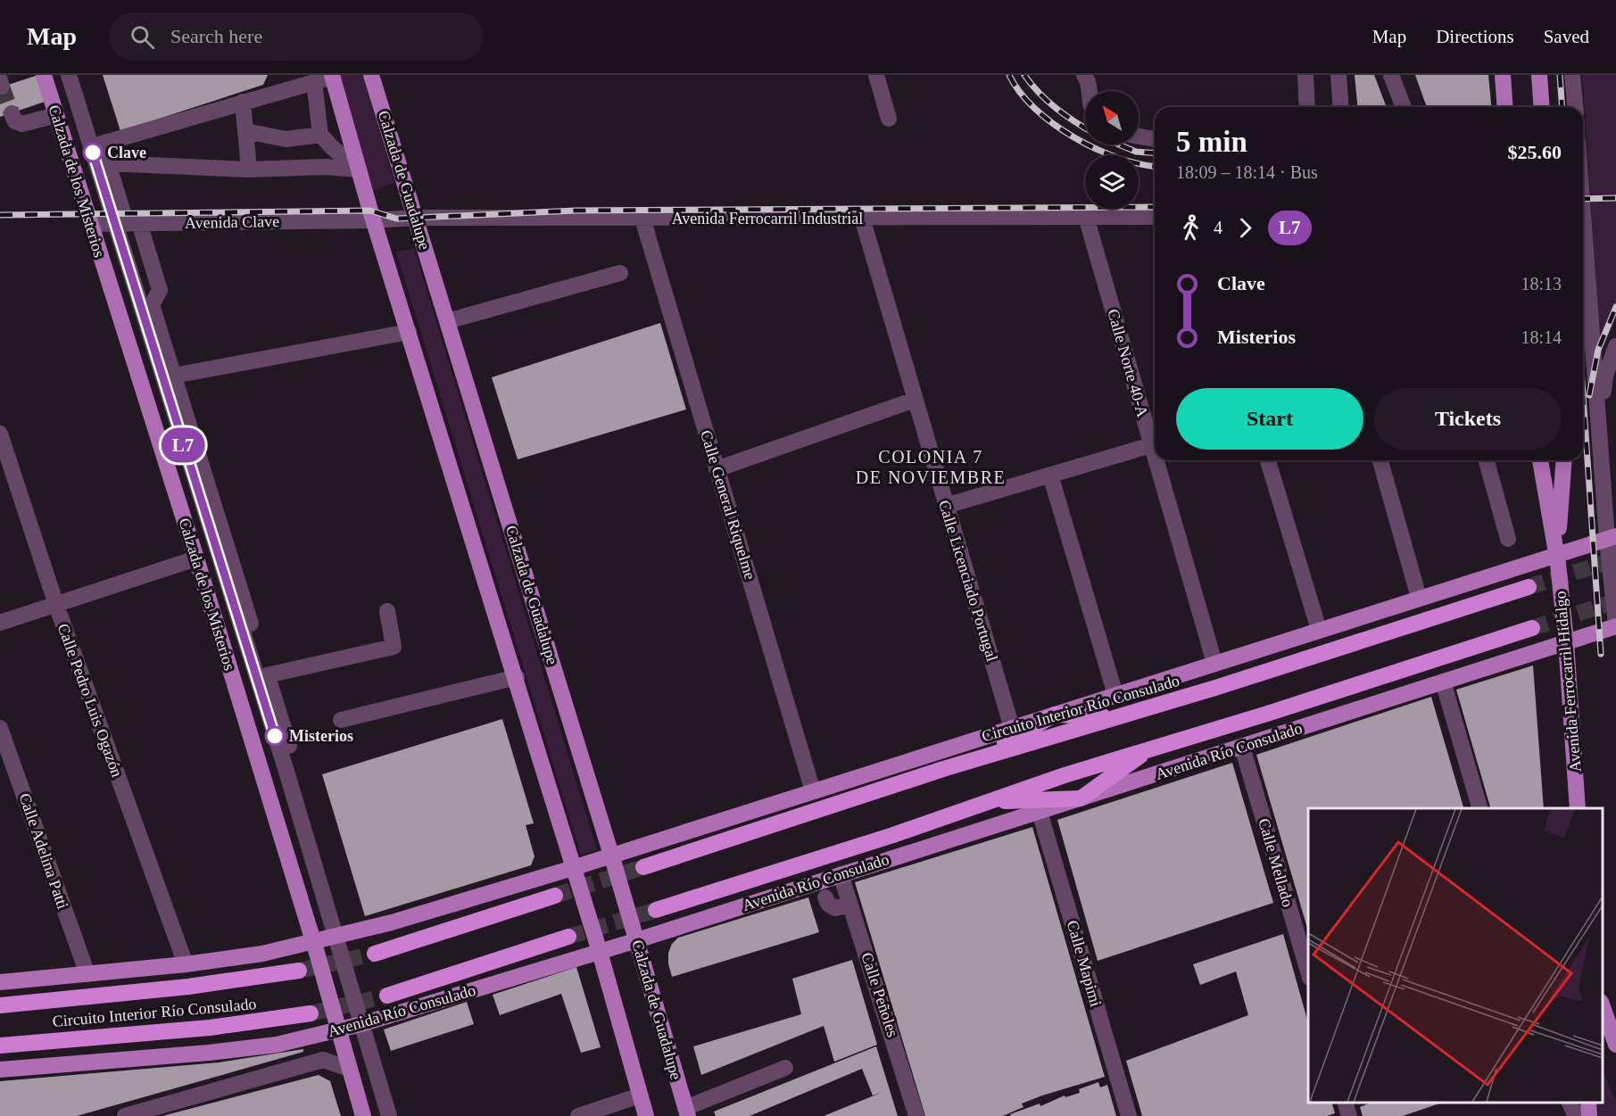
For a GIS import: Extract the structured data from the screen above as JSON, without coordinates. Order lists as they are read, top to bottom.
{
  "streets": {
    "highway": ["Circuito Interior Río Consulado"],
    "main road": [
      "Calzada de Guadalupe",
      "Calzada de los Misterios",
      "Avenida Ferrocarril Hidalgo",
      "Avenida Río Consulado"
    ],
    "street": [
      "Avenida Ferrocarril Industrial",
      "Avenida Clave",
      "Calle Norte 40-A",
      "Calle General Riquelme",
      "Calle Licenciado Portugal",
      "Calle Pedro Luis Ogazón",
      "Calle Adelina Patti",
      "Calle Mellado",
      "Calle Mapimi",
      "Calle Peñoles"
    ]
  },
  "crossings": [
    ["Calzada de Guadalupe", "Avenida Ferrocarril Industrial"],
    ["Calzada de Guadalupe", "Avenida Río Consulado"],
    ["Calzada de los Misterios", "Avenida Clave"],
    ["Calzada de los Misterios", "Avenida Río Consulado"],
    ["Avenida Ferrocarril Industrial", "Avenida Clave"],
    ["Avenida Ferrocarril Industrial", "Calle Norte 40-A"],
    ["Avenida Ferrocarril Industrial", "Calle General Riquelme"],
    ["Avenida Ferrocarril Industrial", "Calle Licenciado Portugal"],
    ["Avenida Ferrocarril Hidalgo", "Avenida Río Consulado"],
    ["Avenida Río Consulado", "Calle Mellado"],
    ["Avenida Río Consulado", "Calle Mapimi"],
    ["Avenida Río Consulado", "Calle Peñoles"]
  ],
  "districts": ["COLONIA 7 DE NOVIEMBRE"],
  "places": ["Clave", "Misterios"],
  "lines": ["bus line L7"],
  "north": "top left",
  "page": {
    "header": "Map",
    "search": "Search here",
    "nav": ["Map", "Directions", "Saved"],
    "on_map": "L7",
    "heading": ["5 min", "18:09 – 18:14 · Bus", "$25.60"],
    "legs": ["4", "L7"],
    "list": [
      {
        "name": "Clave",
        "value": "18:13"
      },
      {
        "name": "Misterios",
        "value": "18:14"
      }
    ],
    "buttons": ["Start", "Tickets"]
  }
}
